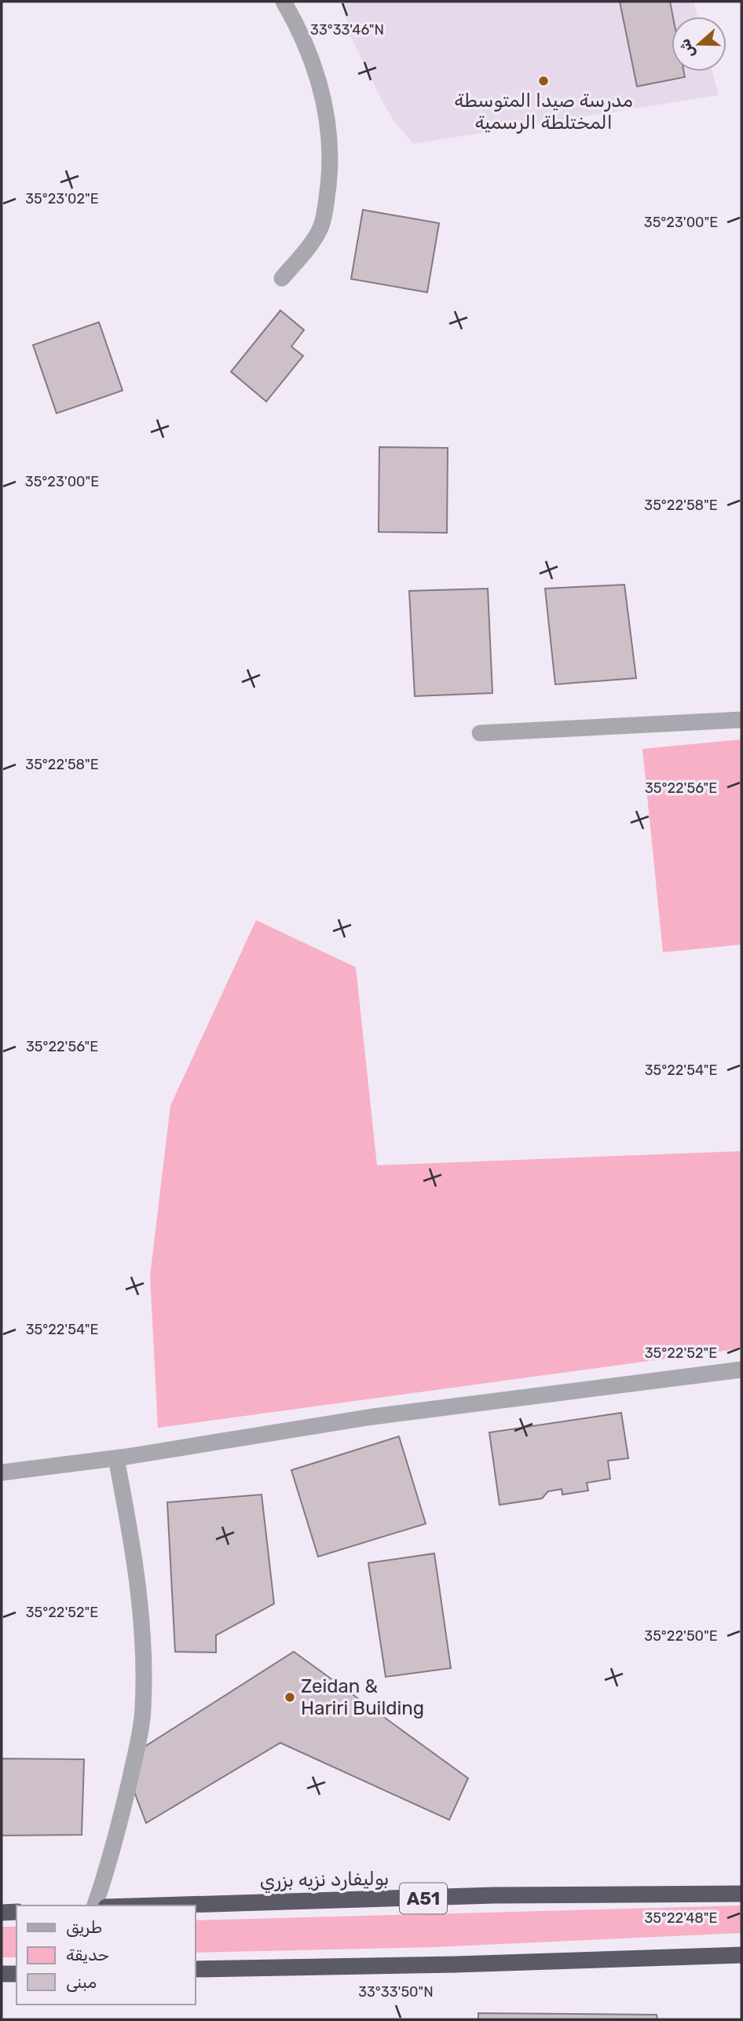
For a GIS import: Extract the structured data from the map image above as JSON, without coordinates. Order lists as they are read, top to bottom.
{
  "streets": {
    "highway": ["بوليفارد نزيه بزري", "A51"]
  },
  "places": ["مدرسة صيدا المتوسطة المختلطة الرسمية", "Zeidan & Hariri Building"],
  "legend": ["طريق", "حديقة", "مبنى"],
  "north": "left",
  "coordinates": [
    "33°33'46\"N",
    "35°23'02\"E",
    "35°23'00\"E",
    "35°22'58\"E",
    "35°22'56\"E",
    "35°22'54\"E",
    "35°22'52\"E",
    "35°22'50\"E",
    "35°22'48\"E",
    "33°33'50\"N"
  ]
}
